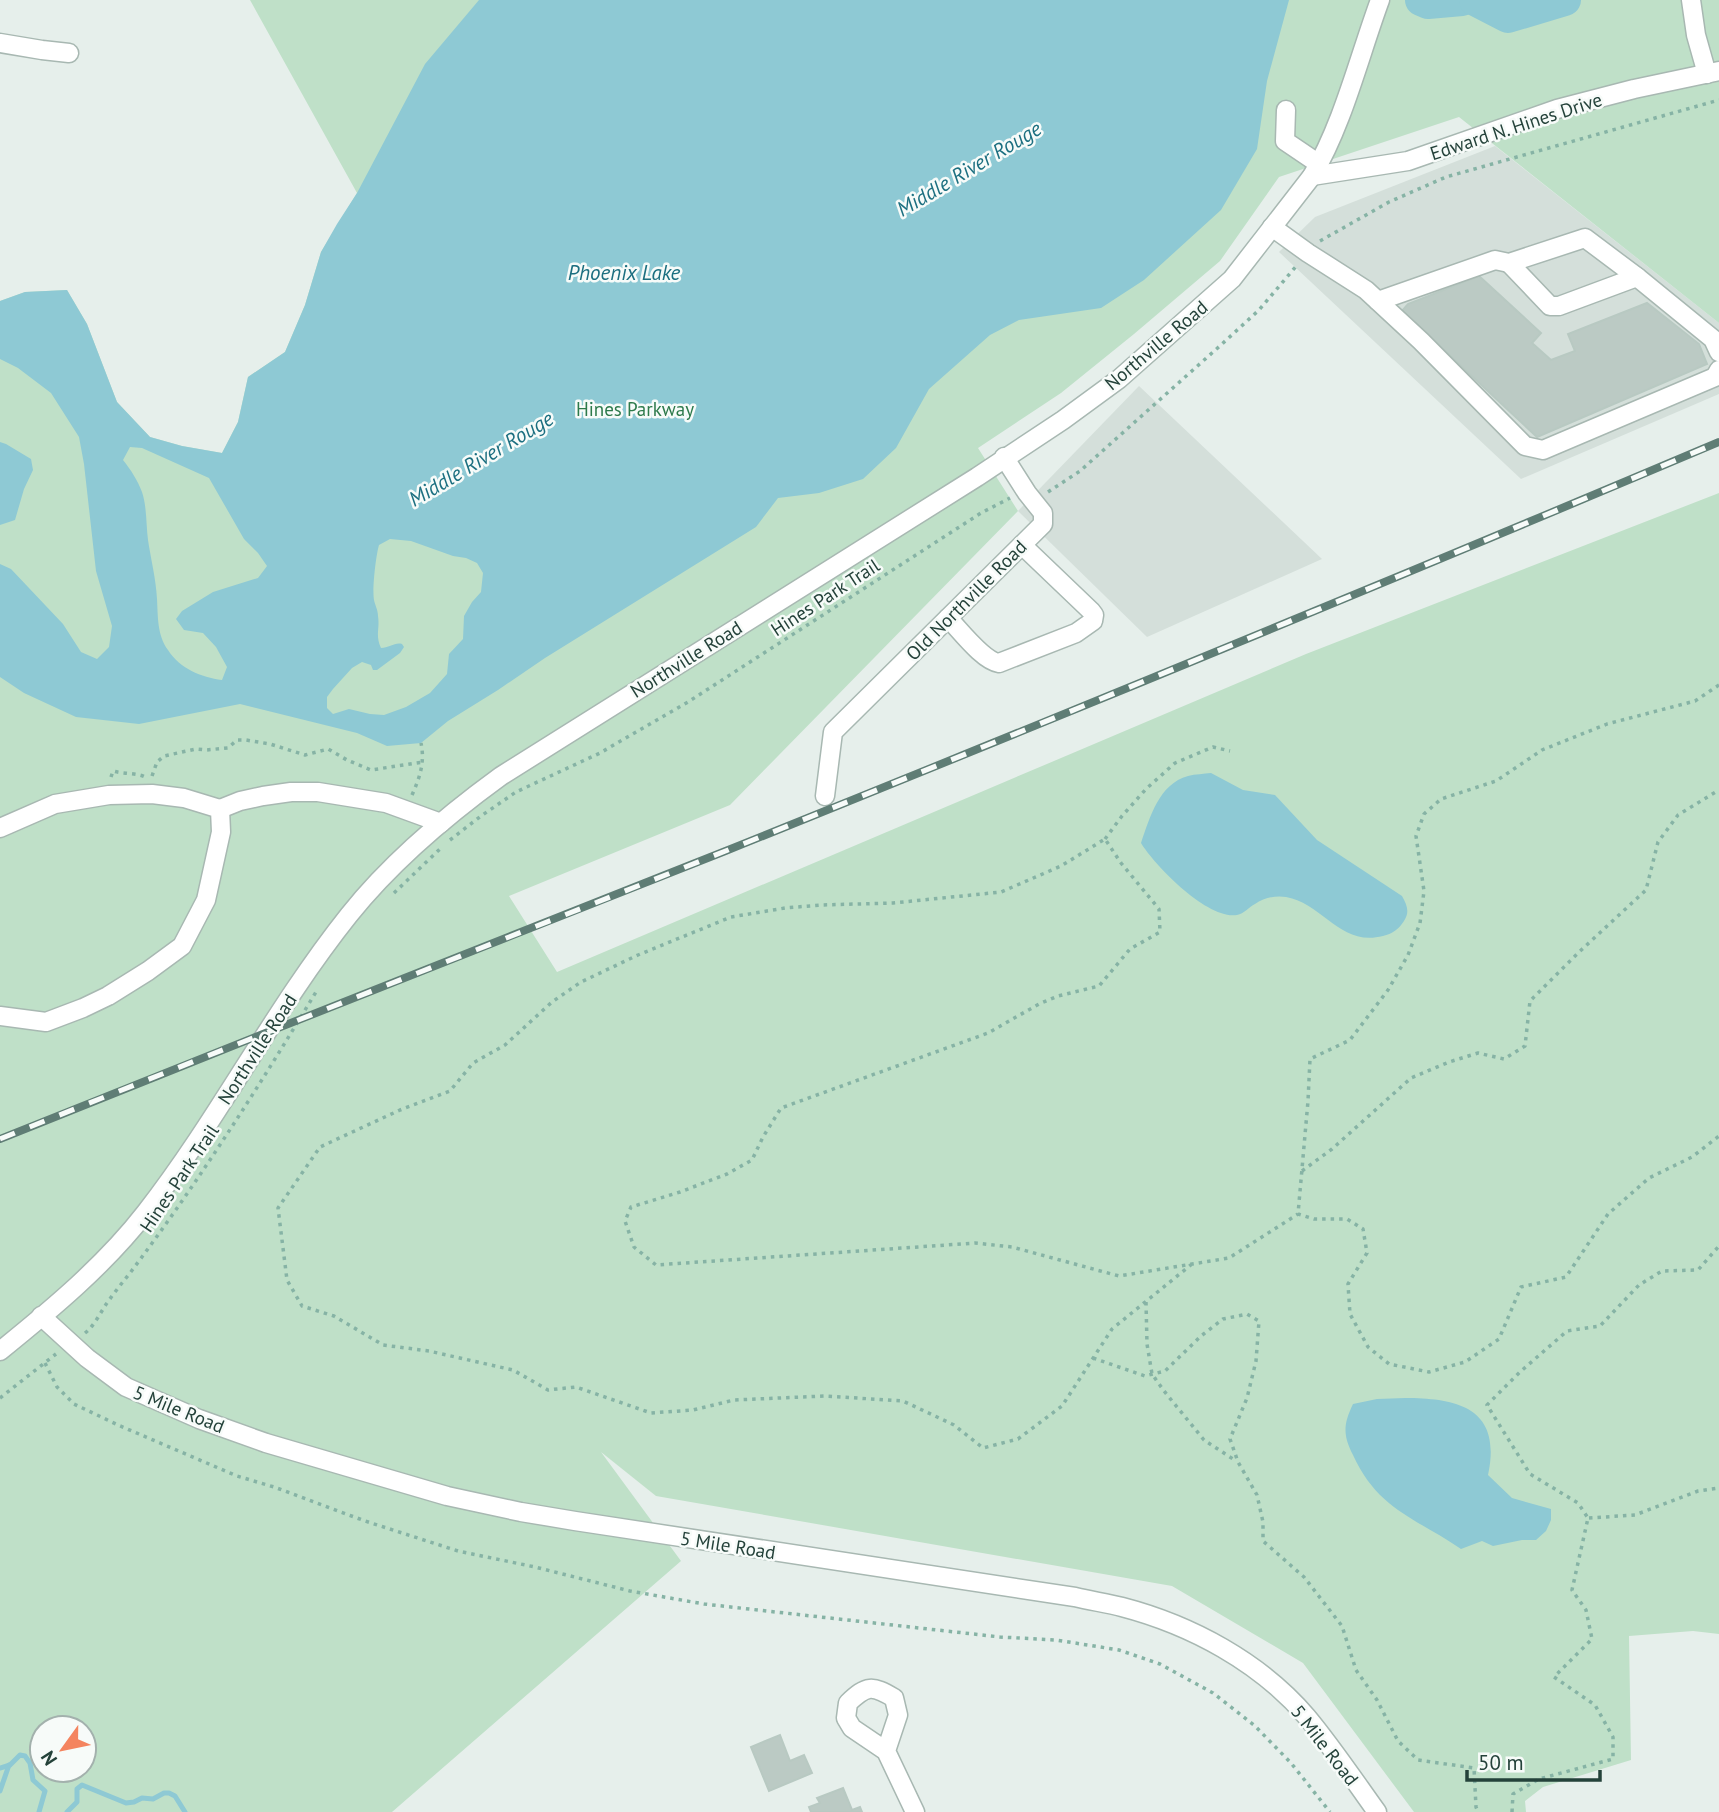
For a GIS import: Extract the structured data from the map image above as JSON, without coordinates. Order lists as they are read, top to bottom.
{
  "streets": {
    "street": [
      "Edward N. Hines Drive",
      "Northville Road",
      "Old Northville Road",
      "5 Mile Road"
    ],
    "path": ["Hines Park Trail"]
  },
  "crossings": [
    ["Edward N. Hines Drive", "Northville Road"],
    ["Northville Road", "Old Northville Road"],
    ["Northville Road", "5 Mile Road"],
    ["Hines Park Trail", "Old Northville Road"],
    ["Hines Park Trail", "5 Mile Road"]
  ],
  "water": ["Middle River Rouge", "Phoenix Lake"],
  "parks": ["Hines Parkway"],
  "scale_bar": "50 m",
  "north": "bottom left"
}
